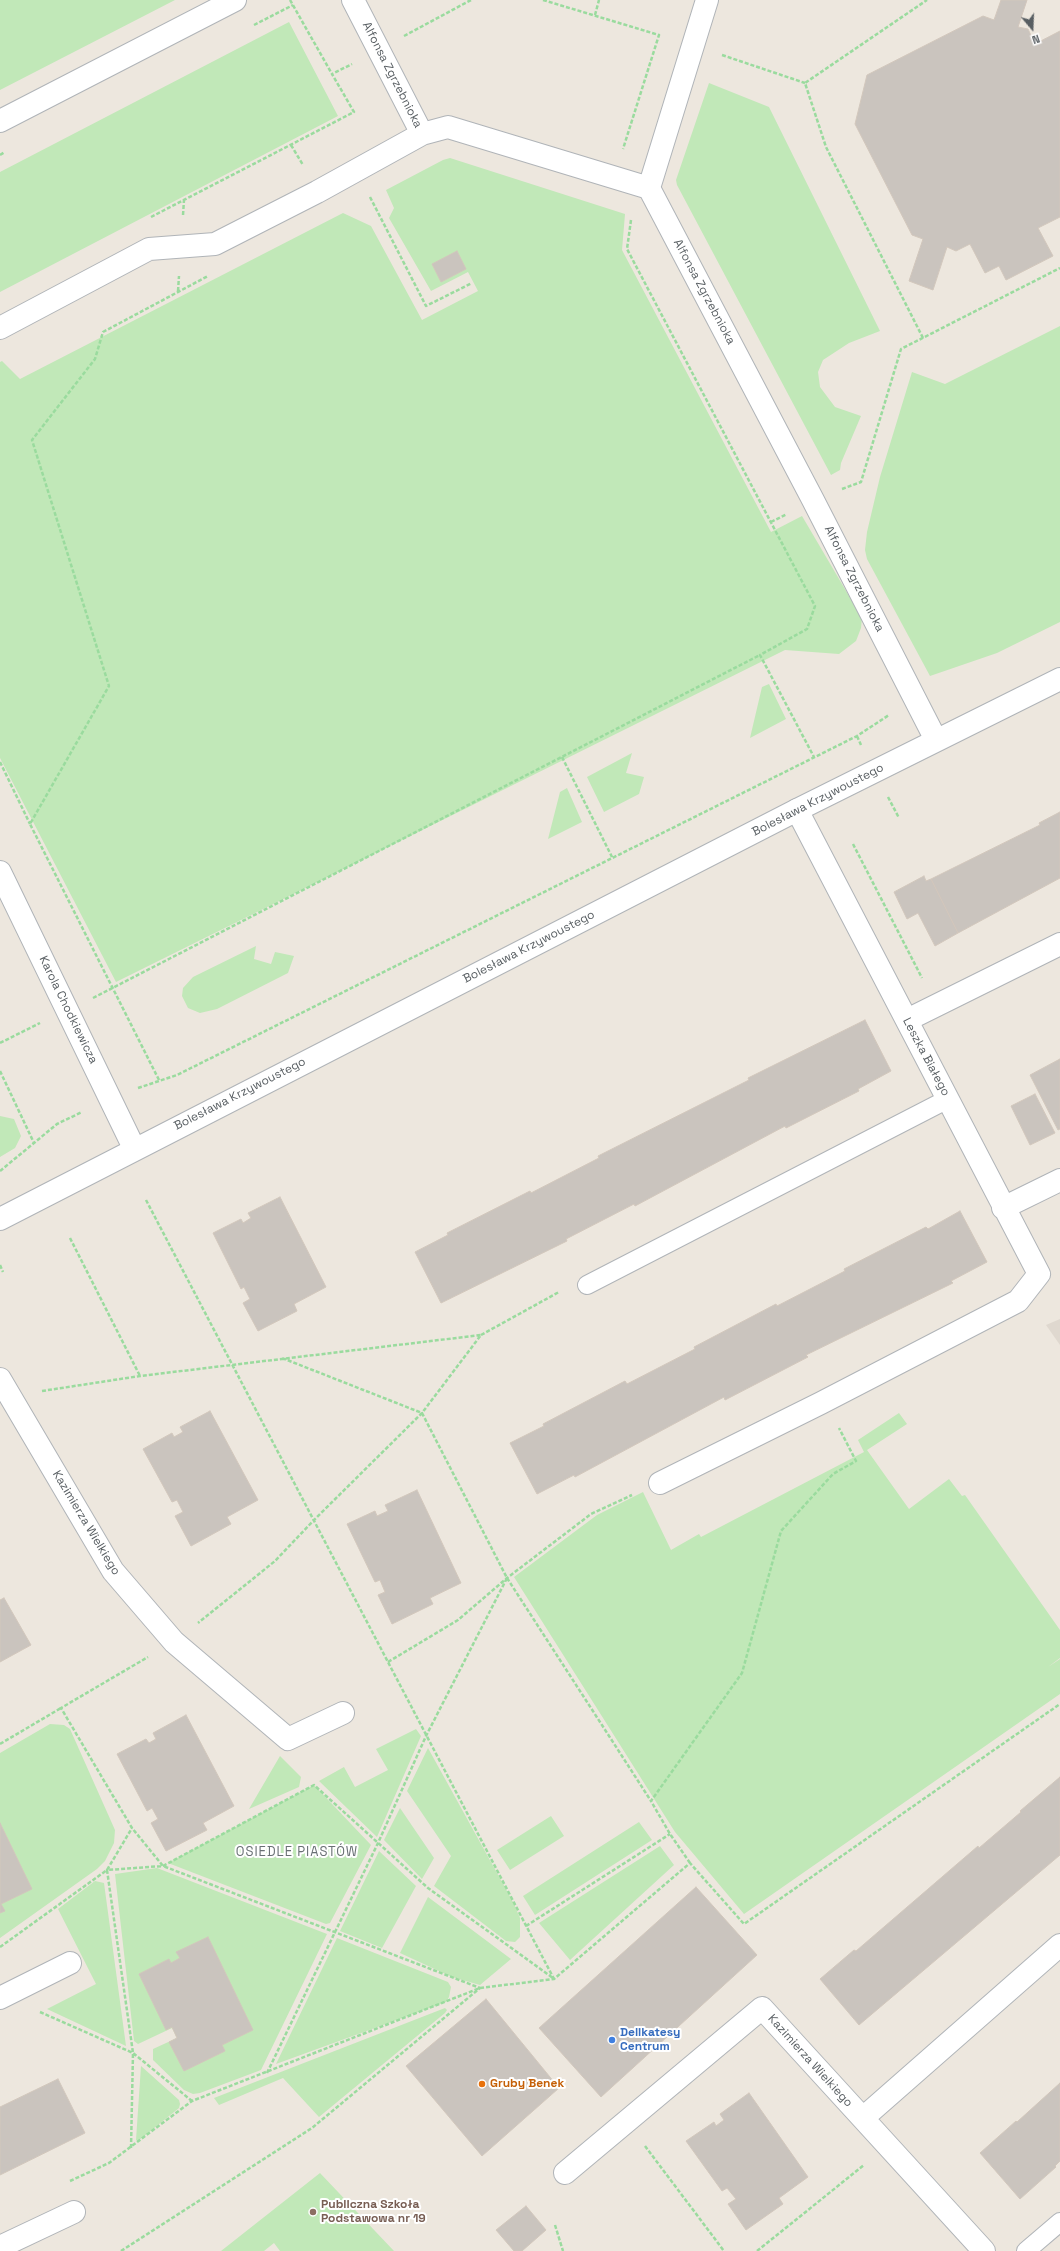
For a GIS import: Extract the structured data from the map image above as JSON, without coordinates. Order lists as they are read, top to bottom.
{
  "streets": {
    "street": [
      "Alfonsa Zgrzebnioka",
      "Bolesława Krzywoustego",
      "Karola Chodkiewicza",
      "Leszka Białego",
      "Kazimierza Wielkiego"
    ]
  },
  "crossings": [
    ["Alfonsa Zgrzebnioka", "Bolesława Krzywoustego"],
    ["Bolesława Krzywoustego", "Karola Chodkiewicza"],
    ["Bolesława Krzywoustego", "Leszka Białego"]
  ],
  "districts": ["OSIEDLE PIASTÓW"],
  "places": ["Delikatesy Centrum", "Gruby Benek", "Publiczna Szkoła Podstawowa nr 19"],
  "north": "bottom"
}
